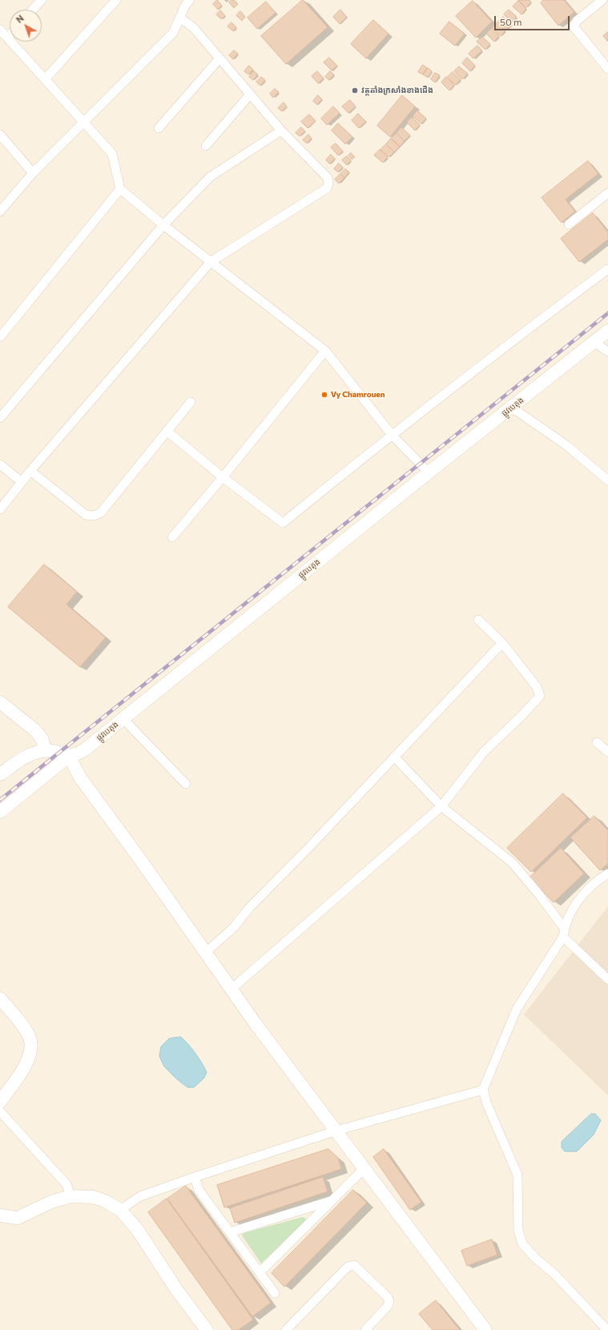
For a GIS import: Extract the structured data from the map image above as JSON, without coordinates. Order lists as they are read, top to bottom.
{
  "streets": {
    "street": ["ផ្លូវបេតុង"]
  },
  "places": ["វត្តតាំងក្រសាំងខាងជើង", "Vy Chamrouen"],
  "scale_bar": "50 m",
  "north": "top left"
}
